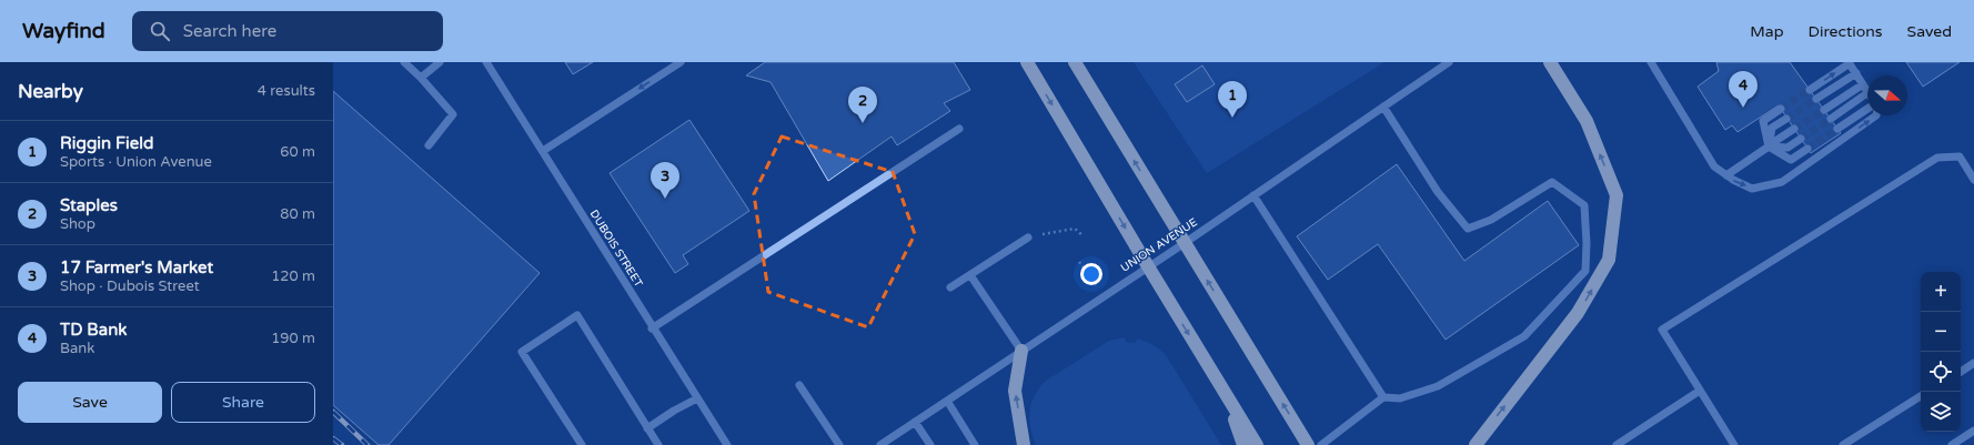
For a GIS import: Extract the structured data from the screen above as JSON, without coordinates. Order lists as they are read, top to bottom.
{
  "streets": {
    "street": ["UNION AVENUE", "DUBOIS STREET"]
  },
  "north": "right",
  "page": {
    "header": "Wayfind",
    "search": "Search here",
    "nav": ["Map", "Directions", "Saved"],
    "heading": ["Nearby", "4 results"],
    "pins": [
      "4",
      "1",
      "2",
      "3"
    ],
    "list": [
      {
        "mark": "1",
        "name": "Riggin Field",
        "note": "Sports · Union Avenue",
        "value": "60 m"
      },
      {
        "mark": "2",
        "name": "Staples",
        "note": "Shop",
        "value": "80 m"
      },
      {
        "mark": "3",
        "name": "17 Farmer's Market",
        "note": "Shop · Dubois Street",
        "value": "120 m"
      },
      {
        "mark": "4",
        "name": "TD Bank",
        "note": "Bank",
        "value": "190 m"
      }
    ],
    "map_buttons": ["+", "−"],
    "buttons": ["Save", "Share"]
  }
}
